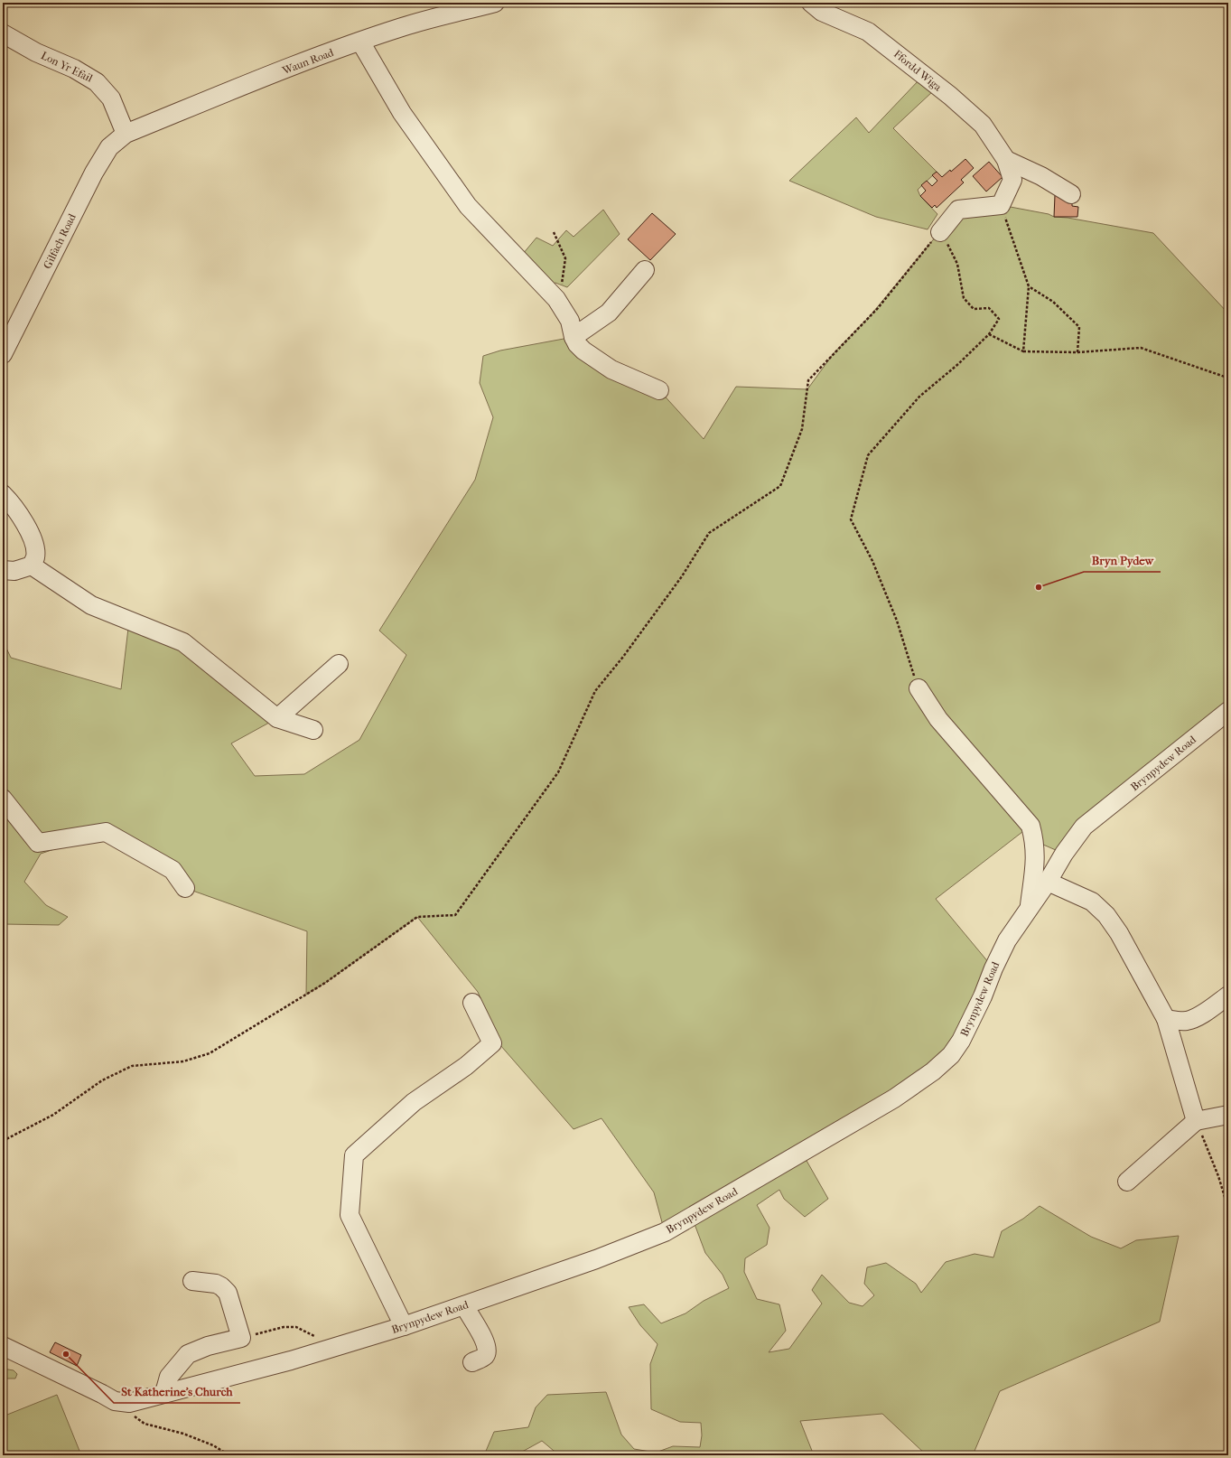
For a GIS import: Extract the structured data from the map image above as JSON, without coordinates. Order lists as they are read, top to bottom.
{
  "streets": {
    "street": [
      "Waun Road",
      "Lon Yr Efail",
      "Ffordd Wiga",
      "Gilfach Road",
      "Brynpydew Road"
    ]
  },
  "crossings": [
    ["Waun Road", "Lon Yr Efail"],
    ["Waun Road", "Gilfach Road"],
    ["Lon Yr Efail", "Gilfach Road"]
  ],
  "places": ["Bryn Pydew", "St Katherine's Church"]
}
